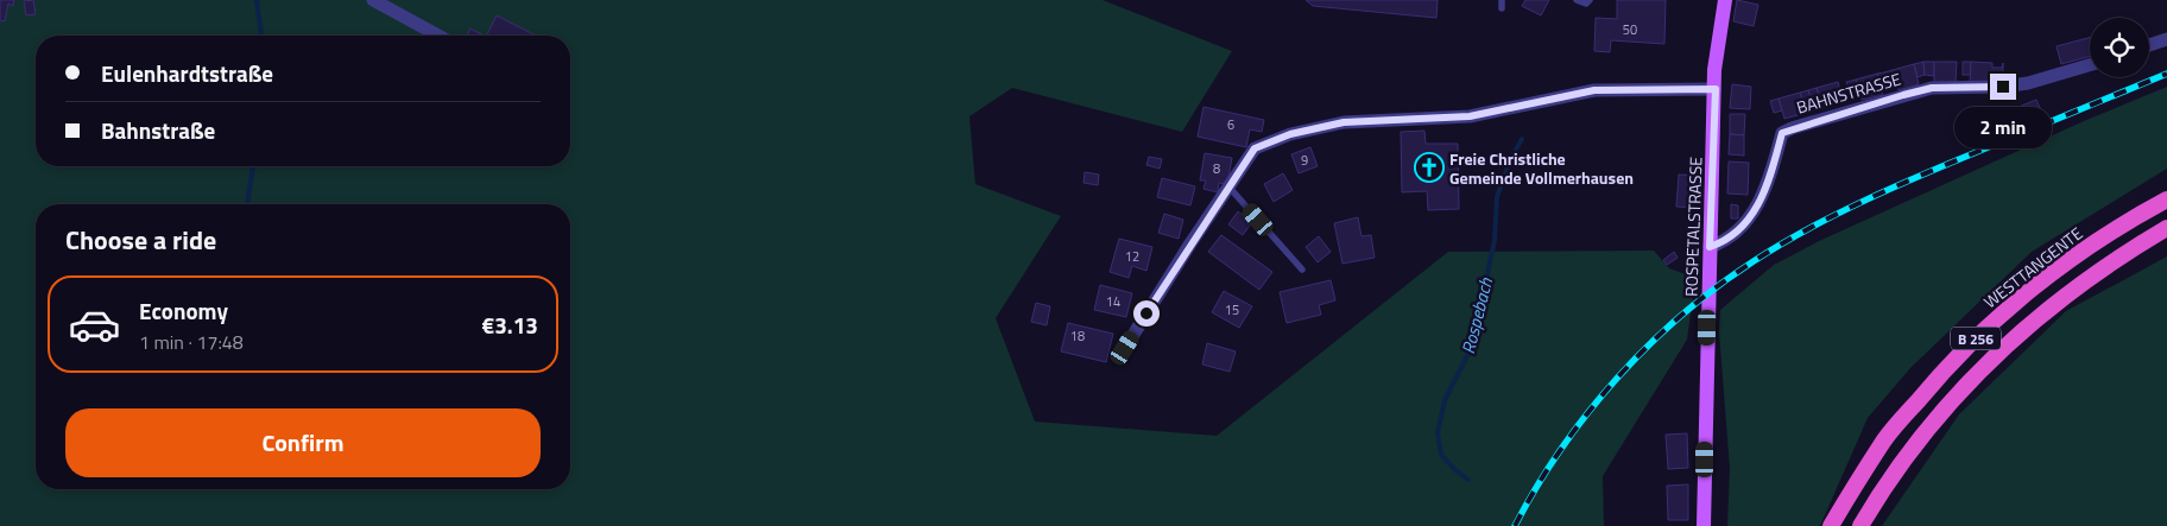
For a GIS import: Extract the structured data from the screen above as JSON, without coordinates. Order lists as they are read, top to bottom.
{
  "streets": {
    "highway": ["WESTTANGENTE", "B 256"],
    "main road": ["ROSPETALSTRASSE"],
    "street": ["BAHNSTRASSE"]
  },
  "crossings": [
    ["BAHNSTRASSE", "ROSPETALSTRASSE"]
  ],
  "water": ["Rospebach"],
  "places": {
    "church": ["Freie Christliche Gemeinde Vollmerhausen"]
  },
  "house_numbers": [
    "50",
    "6",
    "9",
    "8",
    "12",
    "14",
    "15",
    "18"
  ],
  "page": {
    "banner": ["Eulenhardtstraße", "Bahnstraße"],
    "bubble": "2 min",
    "heading": "Choose a ride",
    "list": [
      {
        "name": "Economy",
        "note": "1 min · 17:48",
        "value": "€3.13"
      }
    ],
    "buttons": "Confirm"
  }
}
